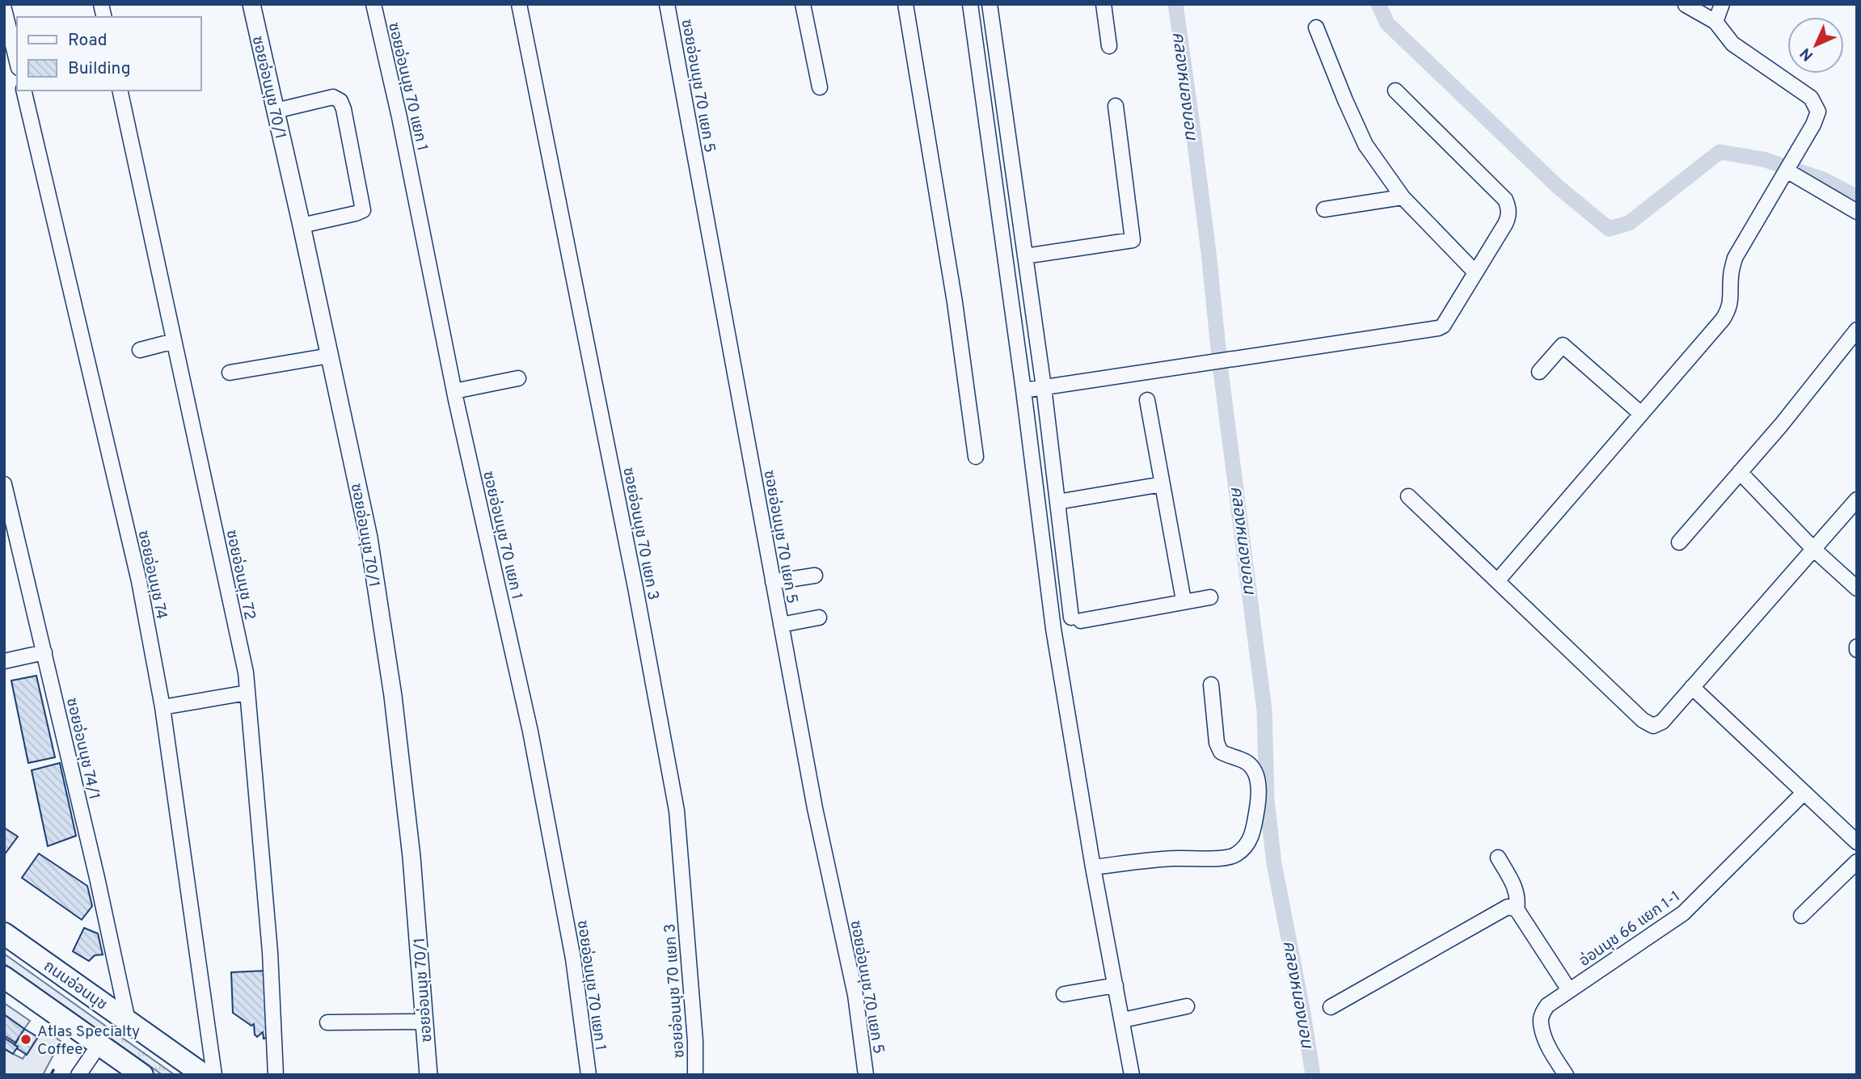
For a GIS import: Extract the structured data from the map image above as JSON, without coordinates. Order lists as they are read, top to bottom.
{
  "streets": {
    "main road": ["ถนนอ่อนนุช"],
    "street": [
      "ซอยอ่อนนุช 70 แยก 5",
      "ซอยอ่อนนุช 70 แยก 1",
      "ซอยอ่อนนุช 70/1",
      "ซอยอ่อนนุช 70 แยก 3",
      "ซอยอ่อนนุช 74",
      "ซอยอ่อนนุช 72",
      "ซอยอ่อนนุช 74/1",
      "อ่อนนุช 66 แยก 1-1"
    ]
  },
  "crossings": [
    ["ซอยอ่อนนุช 74/1", "ถนนอ่อนนุช"]
  ],
  "water": ["คลองหนองบอน"],
  "places": ["Atlas Specialty Coffee"],
  "legend": ["Road", "Building"],
  "north": "bottom left"
}
